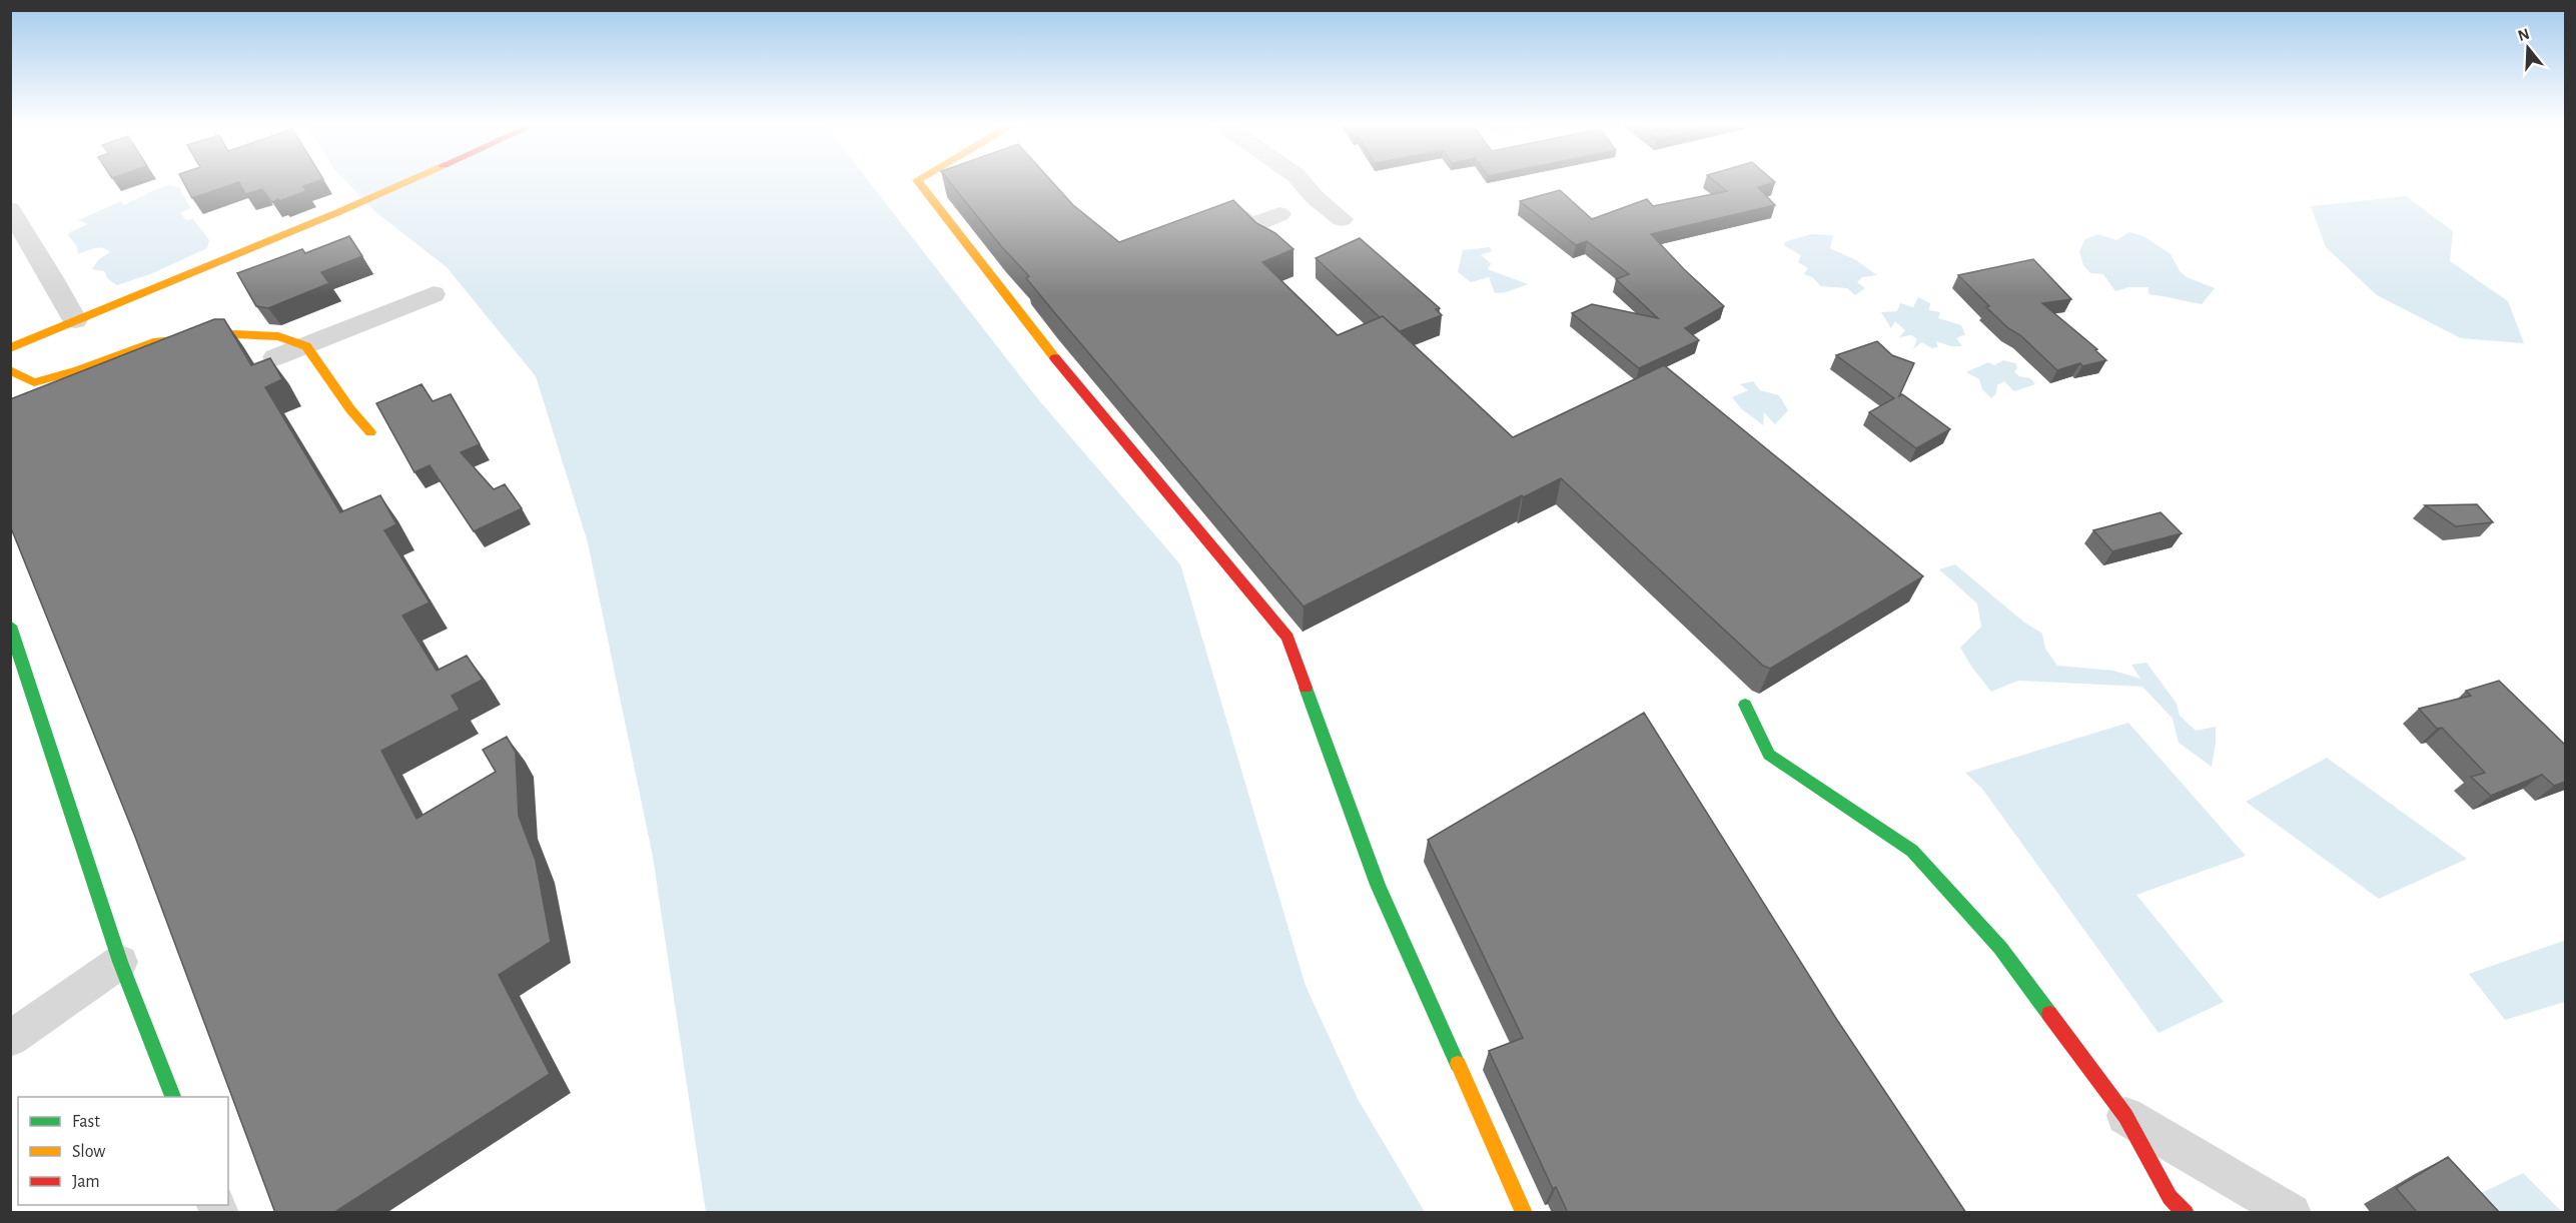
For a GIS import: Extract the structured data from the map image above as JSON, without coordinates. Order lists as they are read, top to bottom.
{
  "legend": ["Fast", "Slow", "Jam"],
  "north": "top"
}
